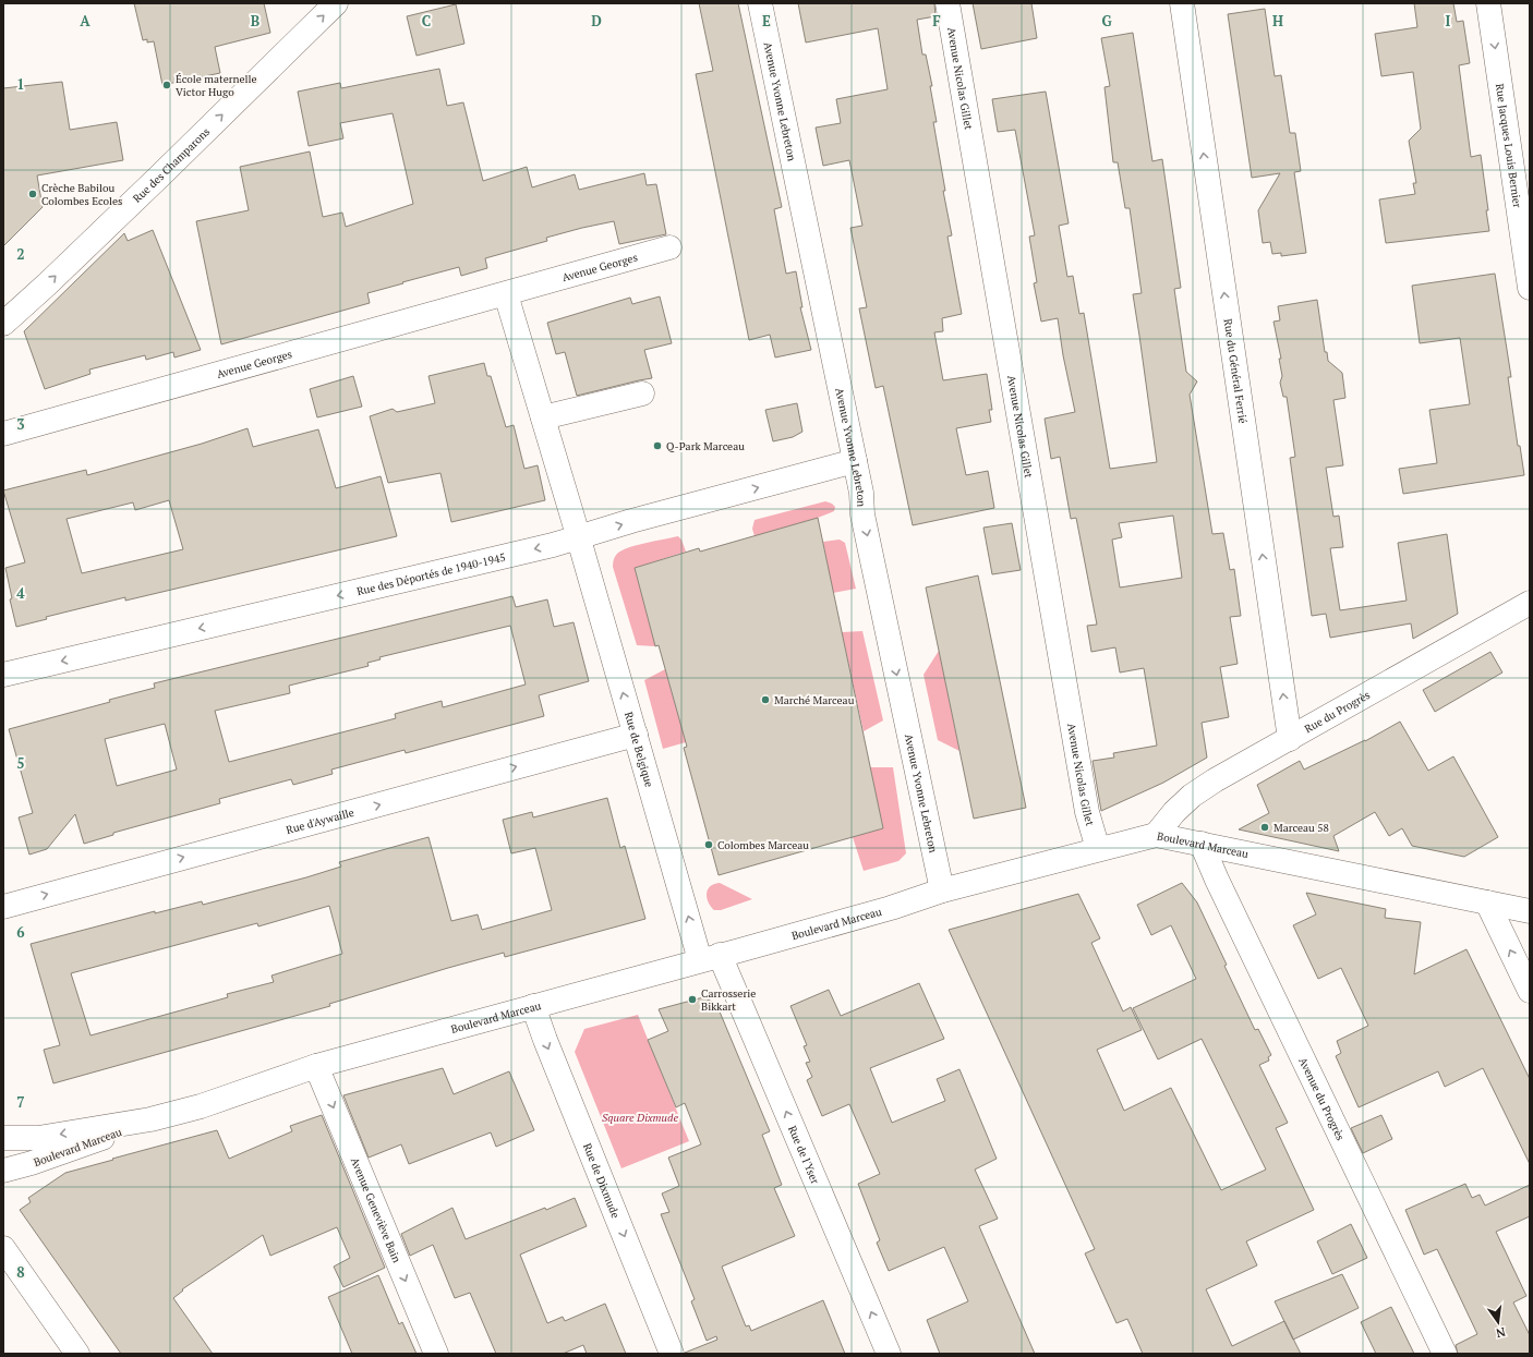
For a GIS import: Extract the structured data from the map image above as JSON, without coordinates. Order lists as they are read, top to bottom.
{
  "streets": {
    "street": [
      "Avenue Nicolas Gillet",
      "Avenue Yvonne Lebreton",
      "Rue Jacques Louis Bernier",
      "Rue des Champarons",
      "Avenue Georges",
      "Rue du Général Ferrié",
      "Rue des Déportés de 1940-1945",
      "Rue du Progrès",
      "Rue de Belgique",
      "Rue d'Aywaille",
      "Boulevard Marceau",
      "Avenue du Progrès",
      "Rue de l'Yser",
      "Rue de Dixmude",
      "Avenue Geneviève Bain"
    ]
  },
  "crossings": [
    ["Avenue Nicolas Gillet", "Boulevard Marceau"],
    ["Avenue Yvonne Lebreton", "Rue des Déportés de 1940-1945"],
    ["Avenue Yvonne Lebreton", "Boulevard Marceau"],
    ["Rue du Général Ferrié", "Rue du Progrès"],
    ["Rue des Déportés de 1940-1945", "Rue de Belgique"],
    ["Rue du Progrès", "Boulevard Marceau"],
    ["Rue de Belgique", "Rue d'Aywaille"],
    ["Rue de Belgique", "Boulevard Marceau"],
    ["Rue de Belgique", "Rue de l'Yser"],
    ["Boulevard Marceau", "Avenue du Progrès"],
    ["Boulevard Marceau", "Rue de l'Yser"],
    ["Boulevard Marceau", "Rue de Dixmude"],
    ["Boulevard Marceau", "Avenue Geneviève Bain"]
  ],
  "one_way": [
    "Avenue Yvonne Lebreton",
    "Rue Jacques Louis Bernier",
    "Rue des Champarons",
    "Rue du Général Ferrié",
    "Rue de Belgique",
    "Rue d'Aywaille",
    "Rue de l'Yser",
    "Rue de Dixmude",
    "Avenue Geneviève Bain"
  ],
  "parks": ["Square Dixmude"],
  "places": [
    "École maternelle Victor Hugo",
    "Crèche Babilou Colombes Ecoles",
    "Q-Park Marceau",
    "Marché Marceau",
    "Marceau 58",
    "Colombes Marceau",
    "Carrosserie Bikkart"
  ],
  "north": "bottom",
  "grid": {
    "columns": [
      "A",
      "B",
      "C",
      "D",
      "E",
      "F",
      "G",
      "H",
      "I"
    ],
    "rows": [
      "1",
      "2",
      "3",
      "4",
      "5",
      "6",
      "7",
      "8"
    ]
  }
}
